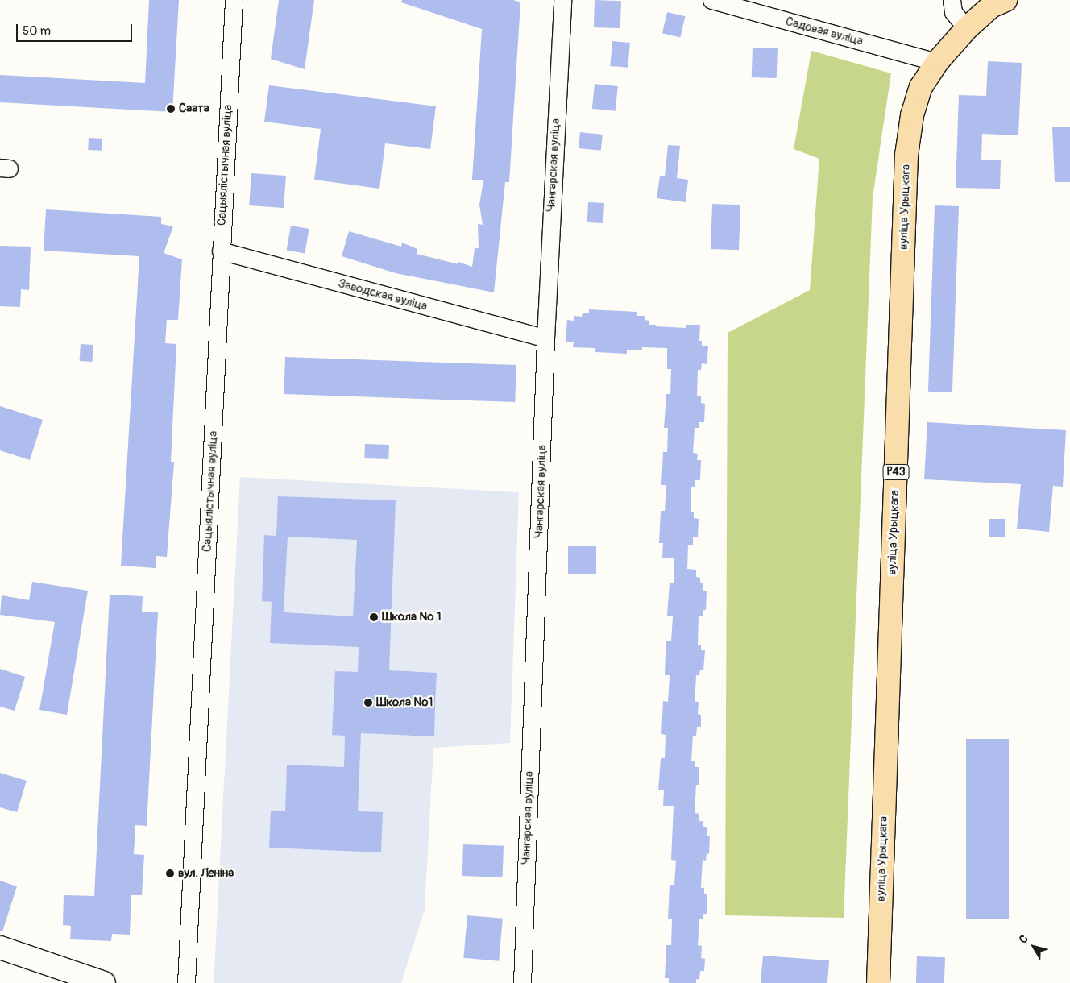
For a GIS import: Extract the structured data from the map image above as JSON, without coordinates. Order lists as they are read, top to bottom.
{
  "streets": {
    "main road": ["вуліца Урыцкага", "Р43"],
    "street": [
      "Садовая вуліца",
      "Сацыялістычная вуліца",
      "Чангарская вуліца",
      "Заводская вуліца"
    ]
  },
  "crossings": [
    ["Садовая вуліца", "вуліца Урыцкага"],
    ["Сацыялістычная вуліца", "Заводская вуліца"],
    ["Чангарская вуліца", "Заводская вуліца"]
  ],
  "places": [
    "Саата",
    "Школа № 1",
    "Школа №1",
    "вул. Леніна"
  ],
  "scale_bar": "50 m",
  "north": "top left"
}
